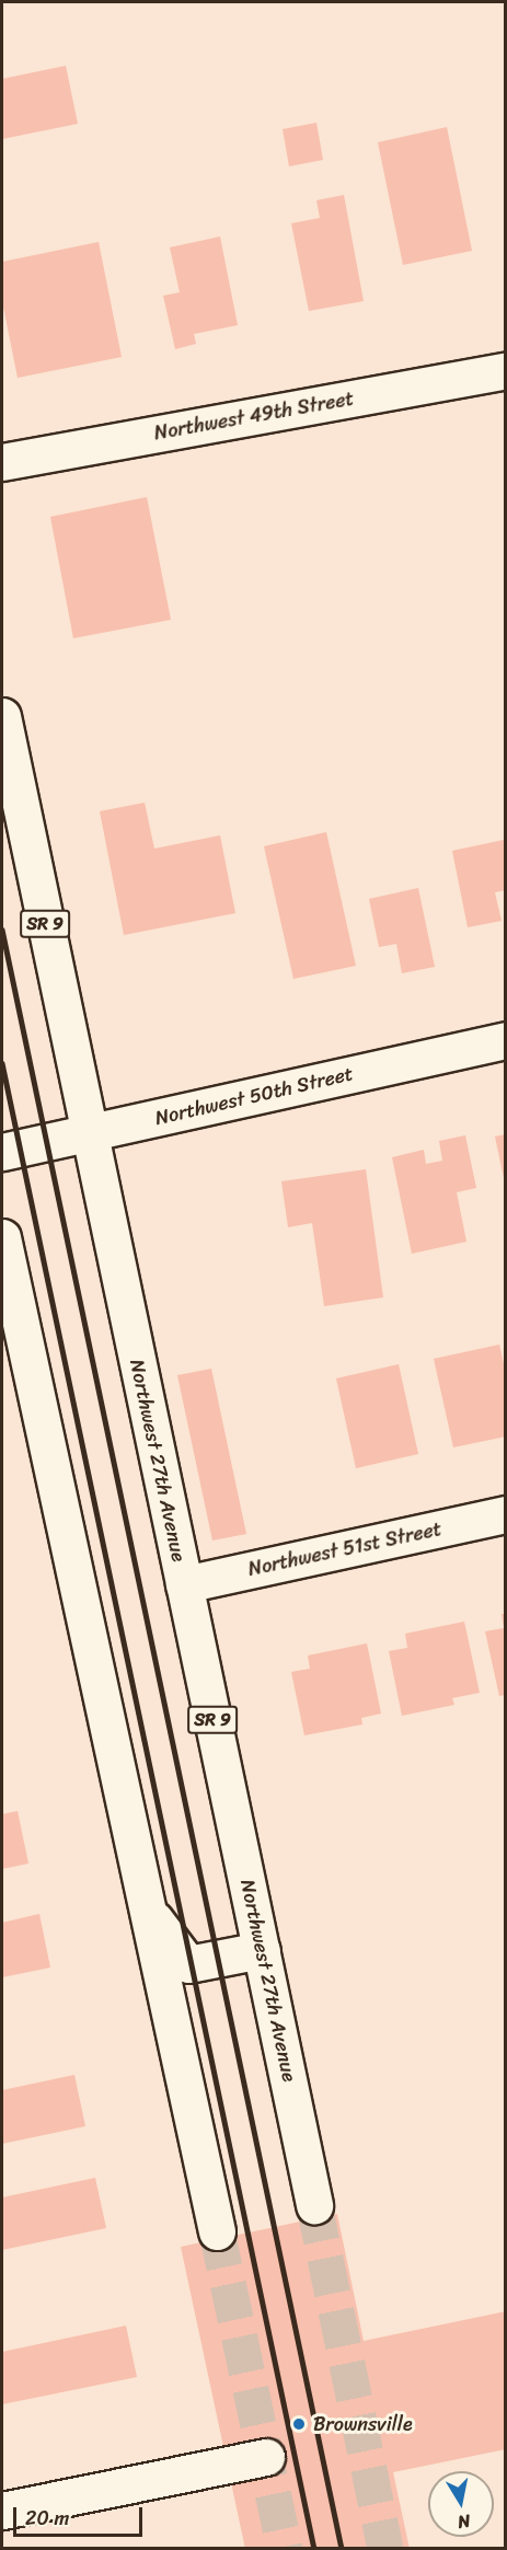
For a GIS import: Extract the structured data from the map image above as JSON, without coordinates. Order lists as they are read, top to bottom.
{
  "streets": {
    "main road": [
      "Northwest 49th Street",
      "SR 9",
      "Northwest 50th Street",
      "Northwest 27th Avenue",
      "Northwest 51st Street"
    ]
  },
  "crossings": [
    ["Northwest 50th Street", "Northwest 27th Avenue"],
    ["Northwest 27th Avenue", "Northwest 51st Street"]
  ],
  "places": ["Brownsville"],
  "scale_bar": "20 m",
  "north": "bottom"
}
